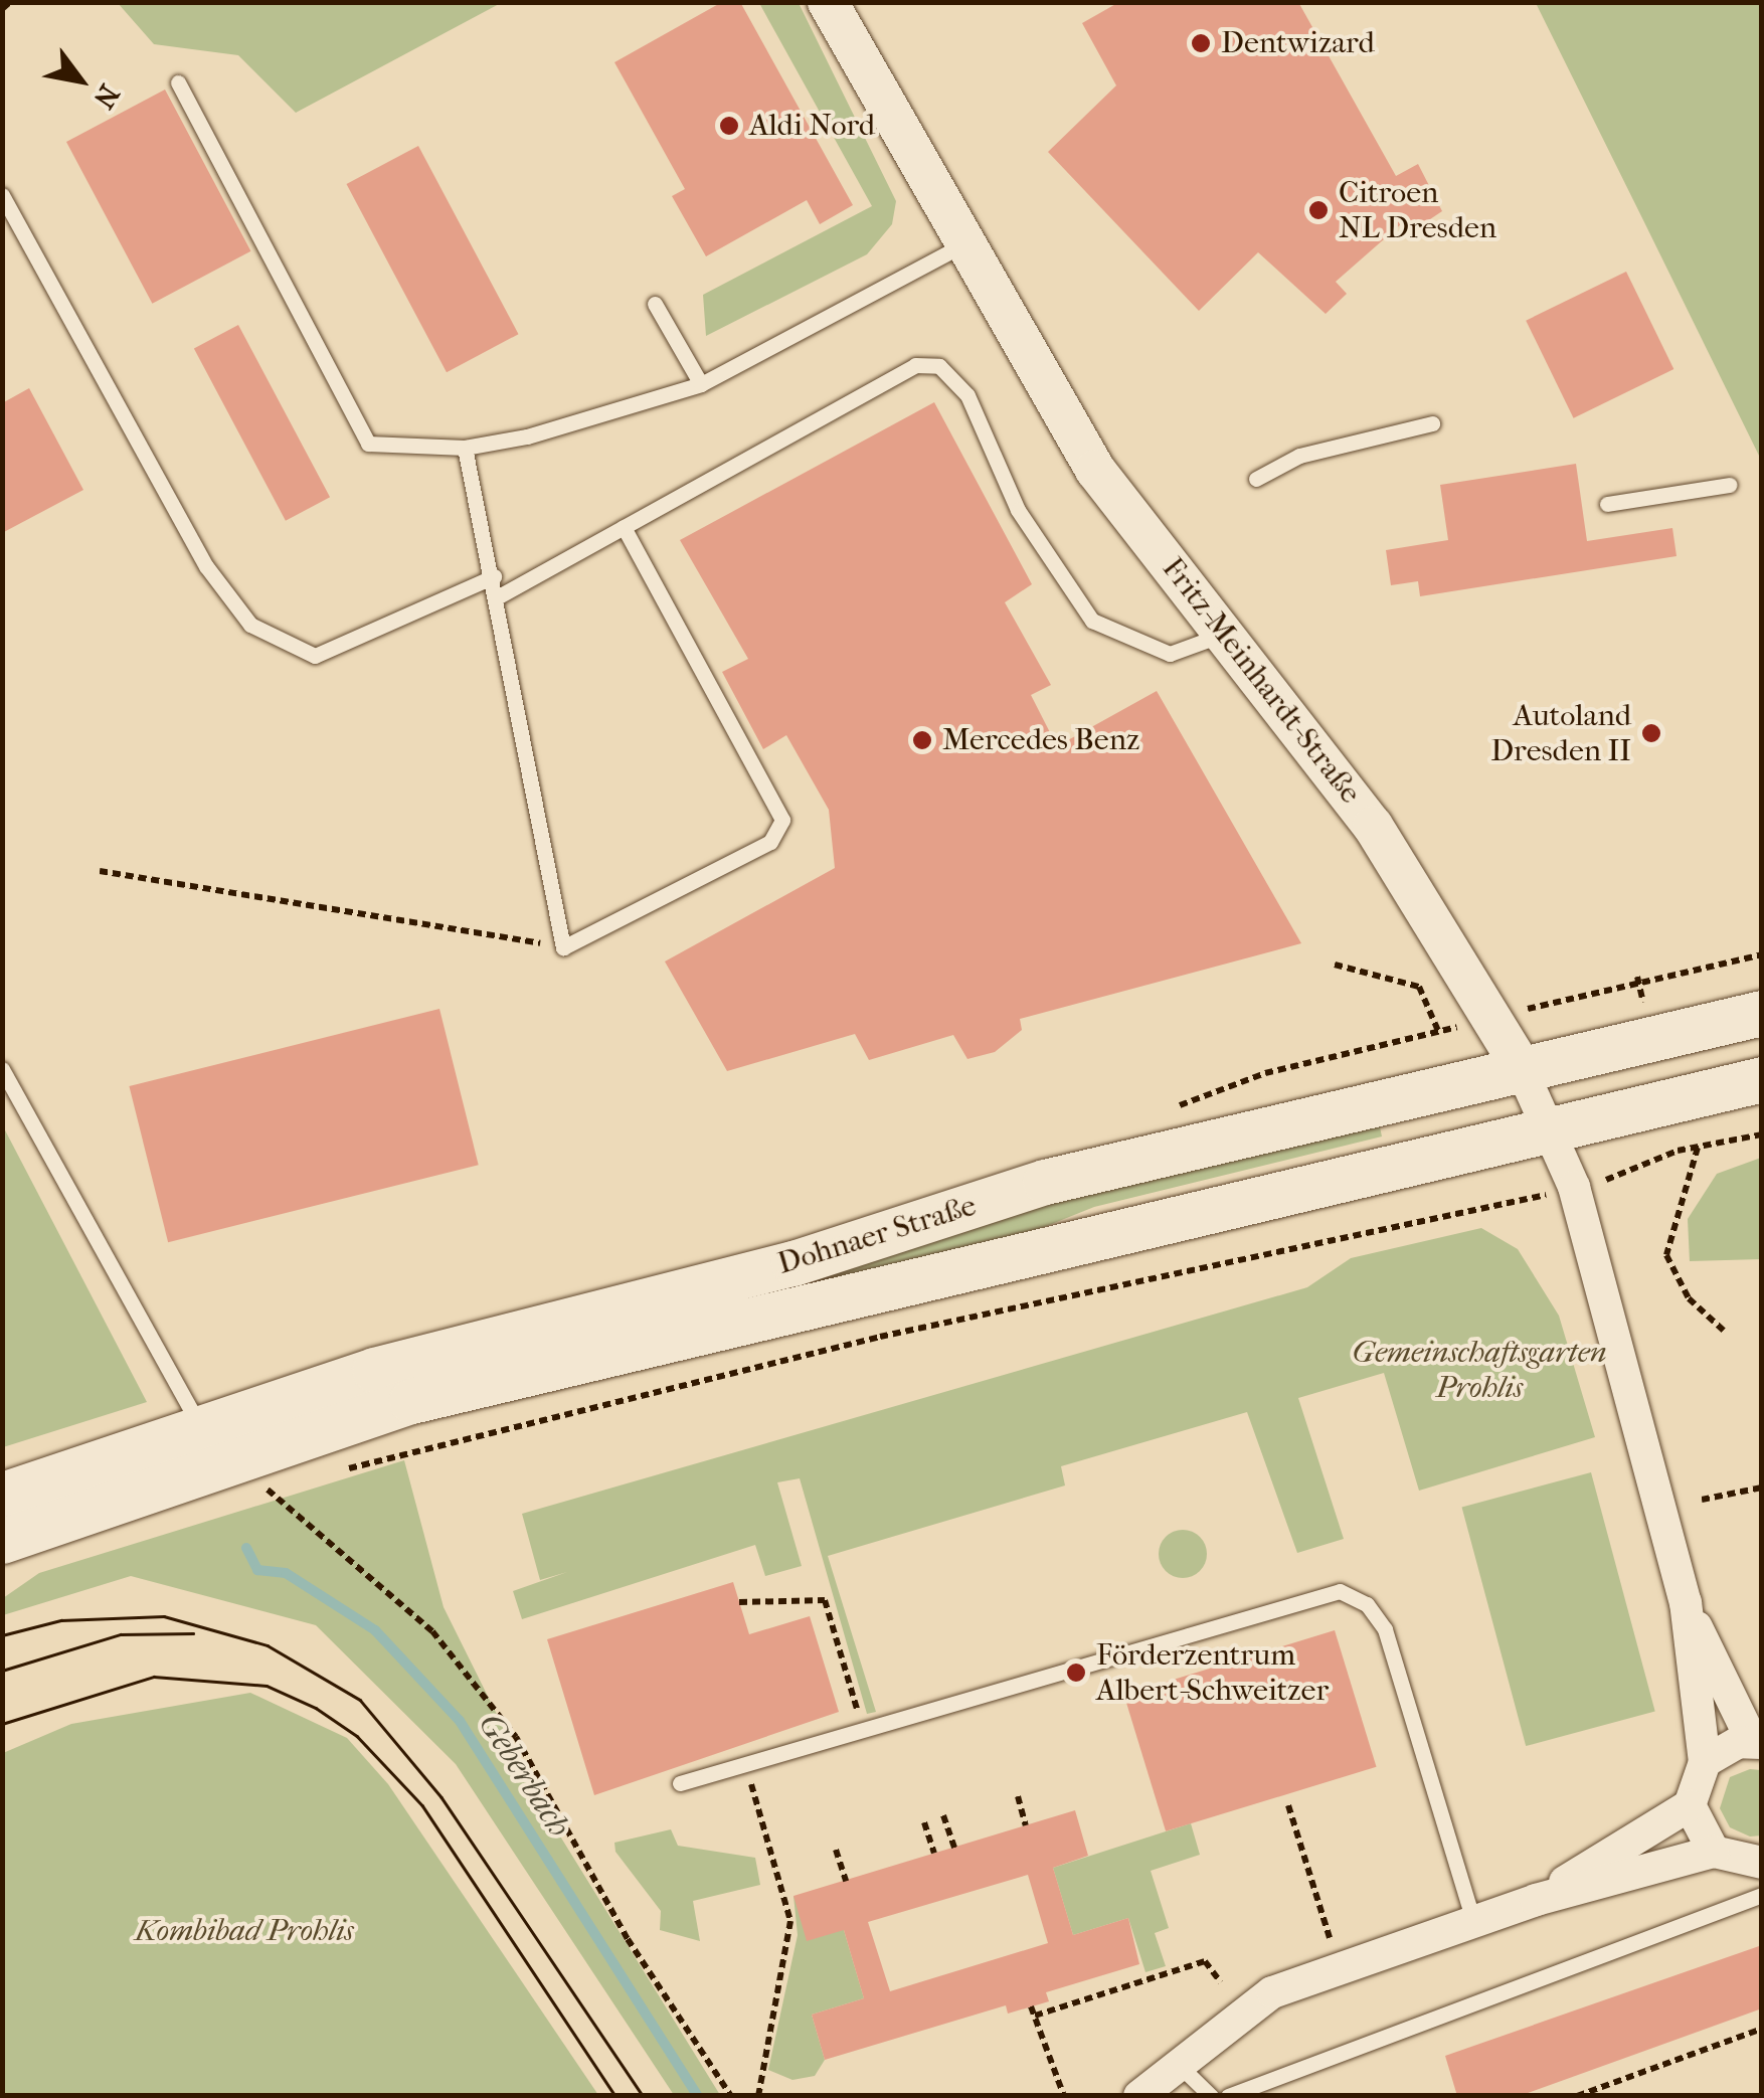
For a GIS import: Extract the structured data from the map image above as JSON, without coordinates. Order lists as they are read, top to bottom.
{
  "streets": {
    "main road": ["Dohnaer Straße"],
    "street": ["Fritz-Meinhardt-Straße"]
  },
  "crossings": [
    ["Fritz-Meinhardt-Straße", "Dohnaer Straße"]
  ],
  "water": ["Geberbach"],
  "parks": ["Gemeinschaftsgarten Prohlis", "Kombibad Prohlis"],
  "places": [
    "Dentwizard",
    "Aldi Nord",
    "Citroen NL Dresden",
    "Autoland Dresden II",
    "Mercedes Benz",
    "Förderzentrum Albert-Schweitzer"
  ],
  "north": "bottom right"
}
